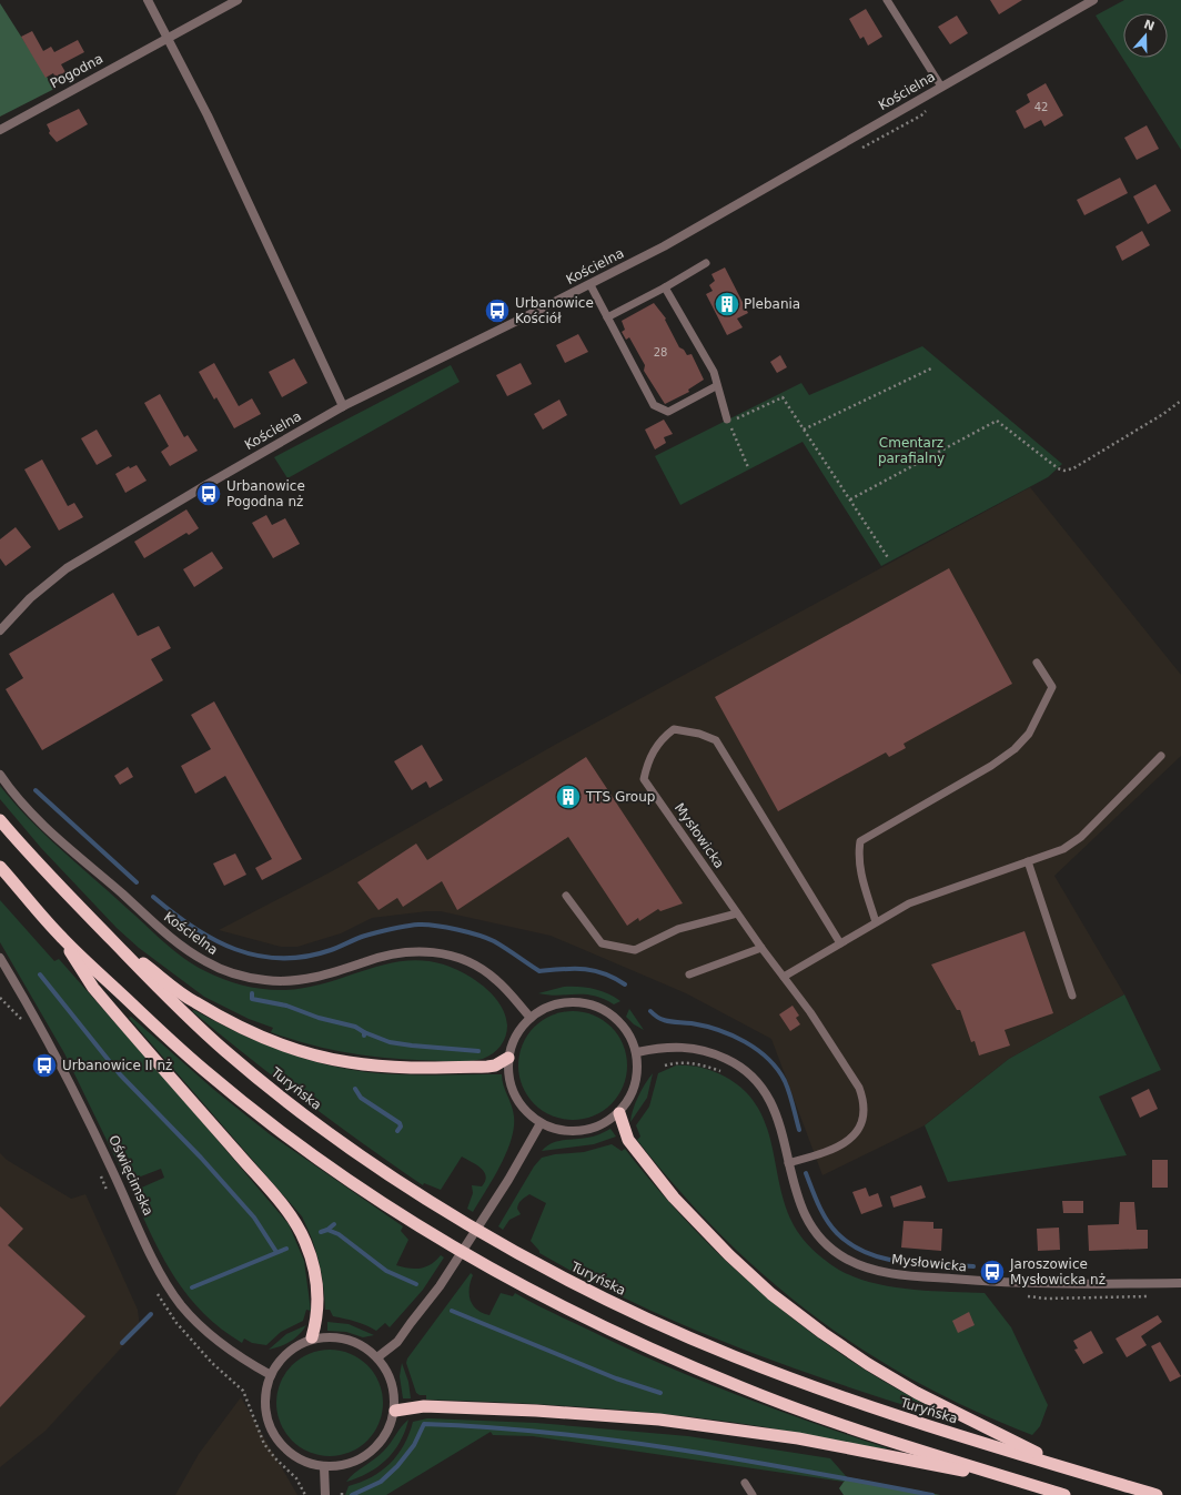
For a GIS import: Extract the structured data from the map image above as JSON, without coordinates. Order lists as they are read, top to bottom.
{
  "streets": {
    "highway": ["Turyńska"],
    "street": [
      "Pogodna",
      "Kościelna",
      "Mysłowicka",
      "Oświęcimska"
    ]
  },
  "crossings": [
    ["Kościelna", "Mysłowicka"]
  ],
  "parks": ["Cmentarz parafialny"],
  "places": {
    "building": ["Plebania", "TTS Group"],
    "bus stop": [
      "Urbanowice Kościół",
      "Urbanowice Pogodna nż",
      "Urbanowice II nż",
      "Jaroszowice Mysłowicka nż"
    ]
  },
  "house_numbers": ["42", "28"],
  "north": "top"
}
